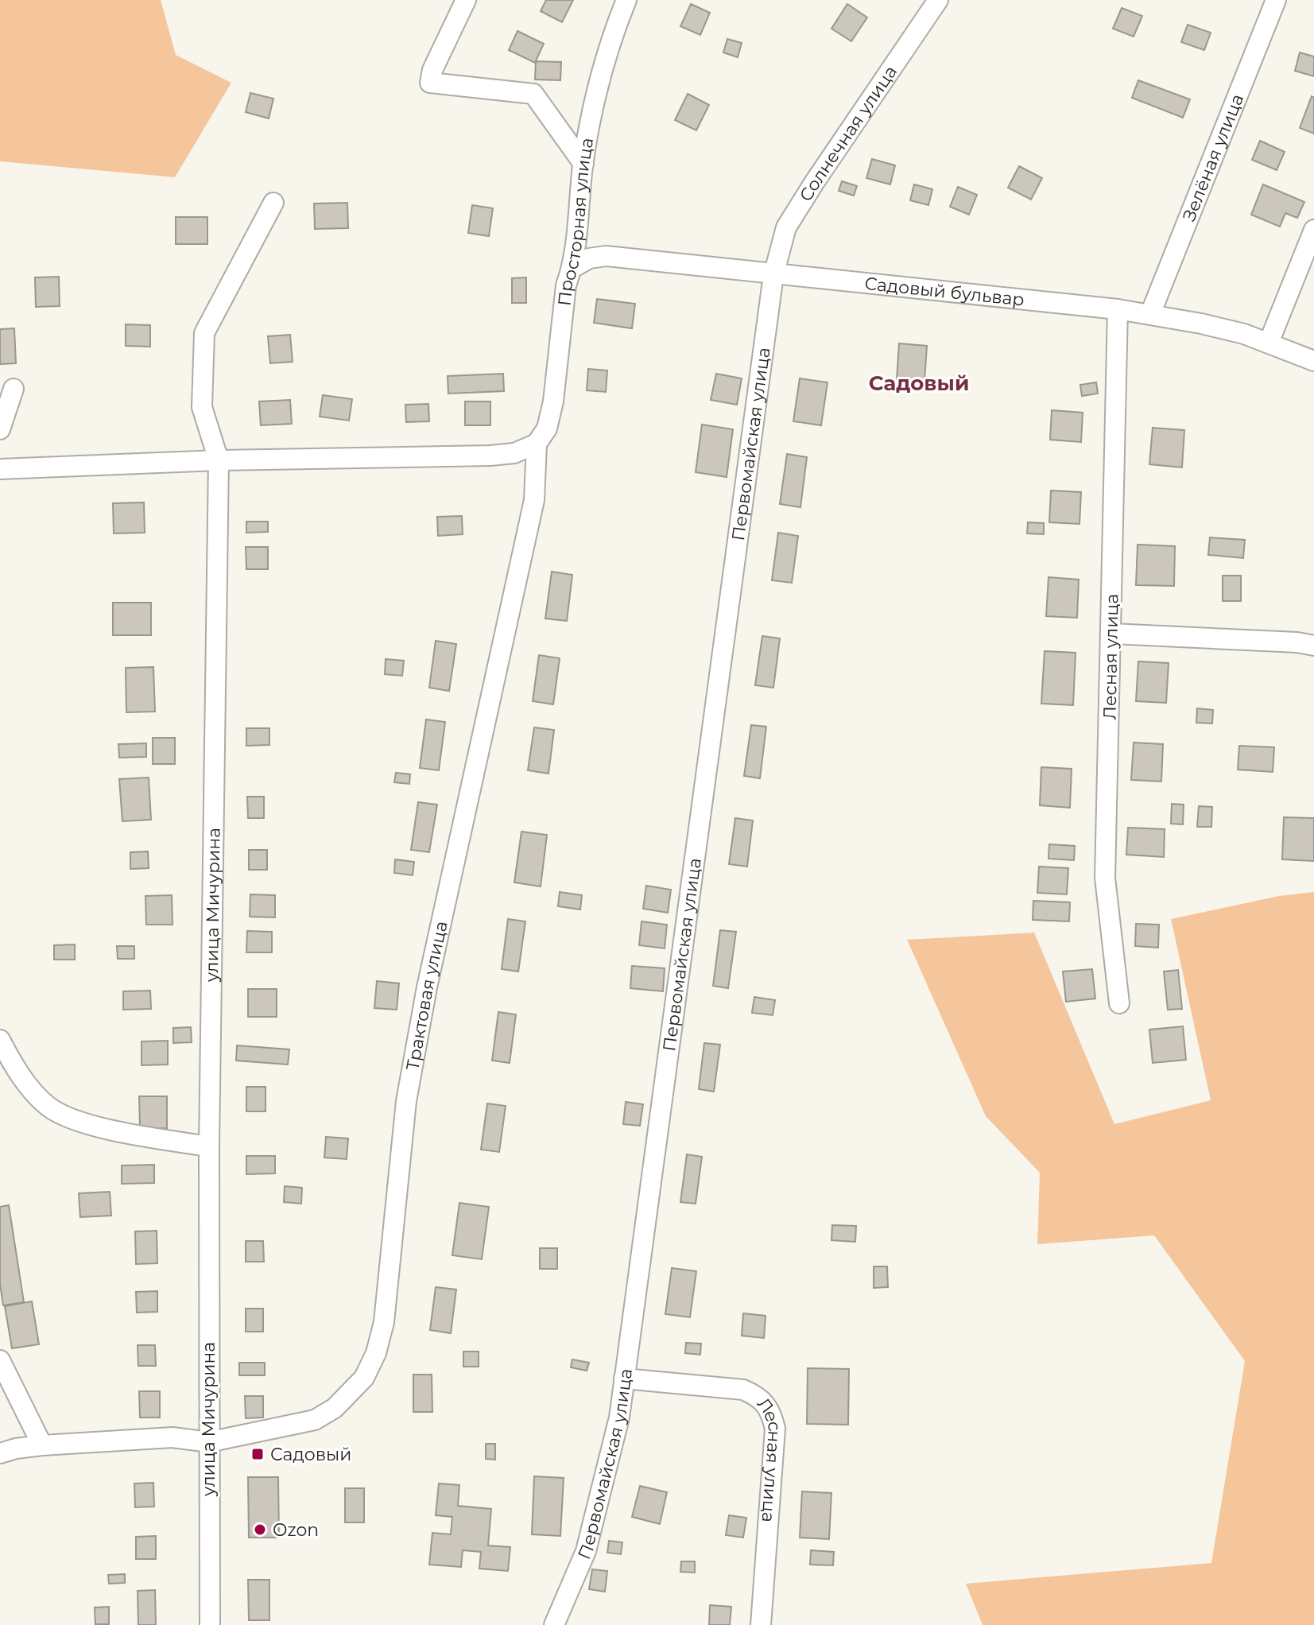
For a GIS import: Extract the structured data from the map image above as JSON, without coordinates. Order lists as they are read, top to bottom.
{
  "streets": {
    "street": [
      "Солнечная улица",
      "Зелёная улица",
      "Просторная улица",
      "Садовый бульвар",
      "Первомайская улица",
      "Лесная улица",
      "улица Мичурина",
      "Трактовая улица"
    ]
  },
  "crossings": [
    ["Солнечная улица", "Садовый бульвар"],
    ["Солнечная улица", "Первомайская улица"],
    ["Зелёная улица", "Садовый бульвар"],
    ["Просторная улица", "Садовый бульвар"],
    ["Просторная улица", "Трактовая улица"],
    ["Садовый бульвар", "Первомайская улица"],
    ["Садовый бульвар", "Лесная улица"],
    ["Первомайская улица", "Лесная улица"],
    ["улица Мичурина", "Трактовая улица"]
  ],
  "districts": ["Садовый"],
  "places": {
    "transit": ["Садовый"],
    "other": ["Ozon"]
  }
}
